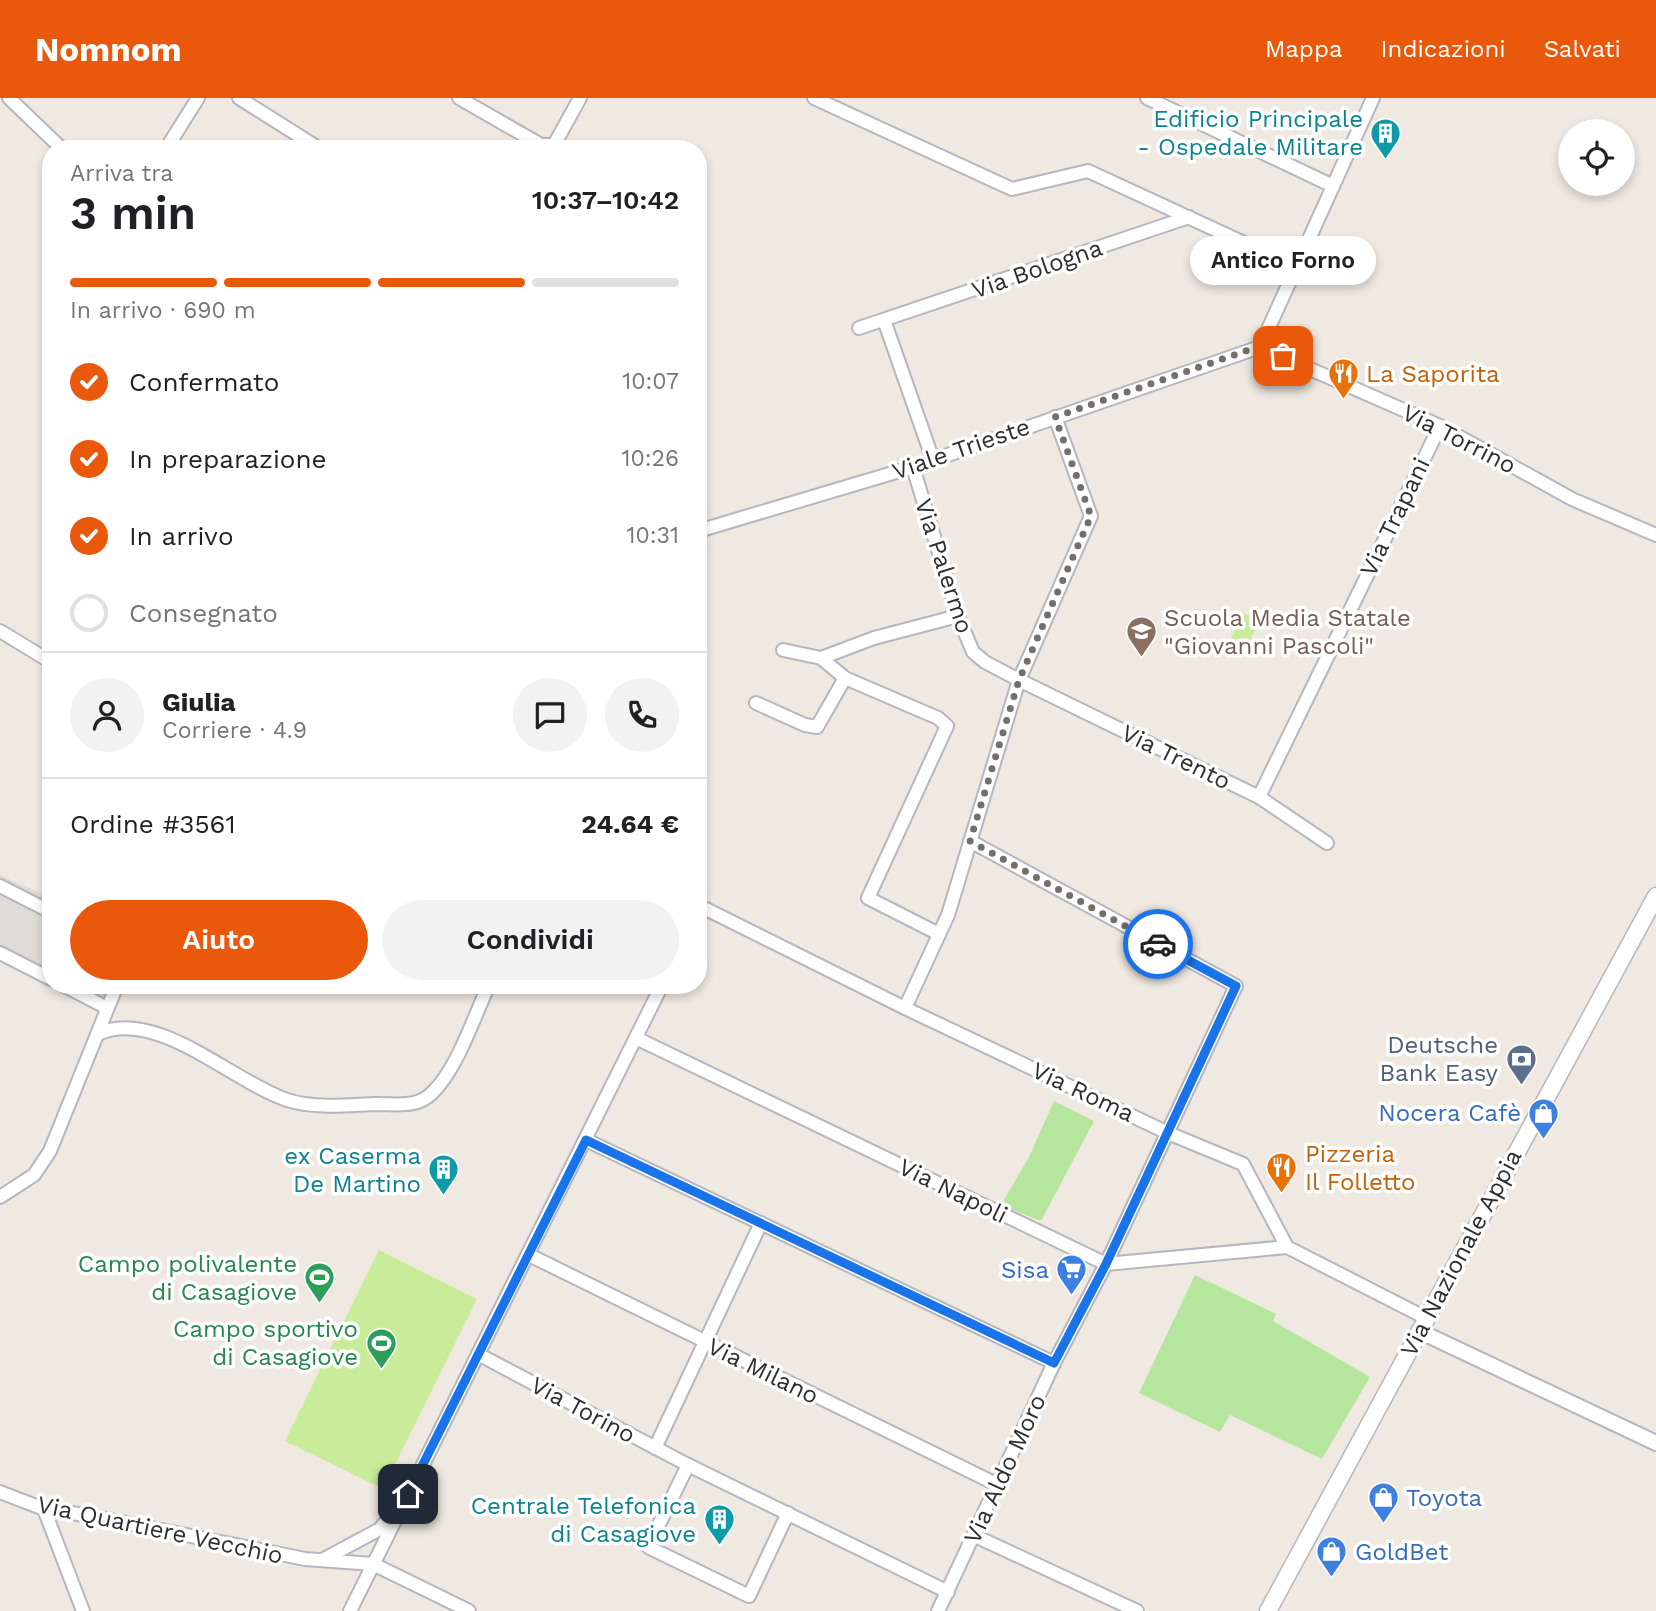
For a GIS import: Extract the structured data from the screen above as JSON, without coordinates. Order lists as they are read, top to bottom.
{
  "streets": {
    "main road": ["Via Nazionale Appia"],
    "street": [
      "Via Bologna",
      "Via Torrino",
      "Viale Trieste",
      "Via Trapani",
      "Via Palermo",
      "Via Trento",
      "Via Roma",
      "Via Napoli",
      "Via Milano",
      "Via Torino",
      "Via Aldo Moro",
      "Via Quartiere Vecchio"
    ]
  },
  "crossings": [
    ["Via Torrino", "Viale Trieste"],
    ["Via Torrino", "Via Trapani"],
    ["Viale Trieste", "Via Palermo"],
    ["Via Trapani", "Via Trento"],
    ["Via Palermo", "Via Trento"],
    ["Via Roma", "Via Aldo Moro"],
    ["Via Napoli", "Via Aldo Moro"],
    ["Via Milano", "Via Aldo Moro"],
    ["Via Torino", "Via Aldo Moro"]
  ],
  "places": {
    "building": ["Edificio Principale - Ospedale Militare", "ex Caserma De Martino", "Centrale Telefonica di Casagiove"],
    "other": ["Antico Forno"],
    "restaurant": ["La Saporita", "Pizzeria Il Folletto"],
    "school or university": ["Scuola Media Statale \"Giovanni Pascoli\""],
    "bank": ["Deutsche Bank Easy"],
    "shop": ["Nocera Cafè", "Toyota", "GoldBet"],
    "supermarket": ["Sisa"],
    "sports": ["Campo polivalente di Casagiove", "Campo sportivo di Casagiove"]
  },
  "page": {
    "header": "Nomnom",
    "nav": ["Mappa", "Indicazioni", "Salvati"],
    "heading": ["3 min", "Arriva tra", "10:37–10:42"],
    "panel": [
      "Giulia",
      "Corriere · 4.9",
      "Ordine #3561",
      "24.64 €"
    ],
    "bubble": "Antico Forno",
    "bar": "In arrivo · 690 m",
    "list": [
      ["Confermato", "10:07"],
      ["In preparazione", "10:26"],
      ["In arrivo", "10:31"],
      "Consegnato"
    ],
    "buttons": ["Aiuto", "Condividi"]
  }
}
